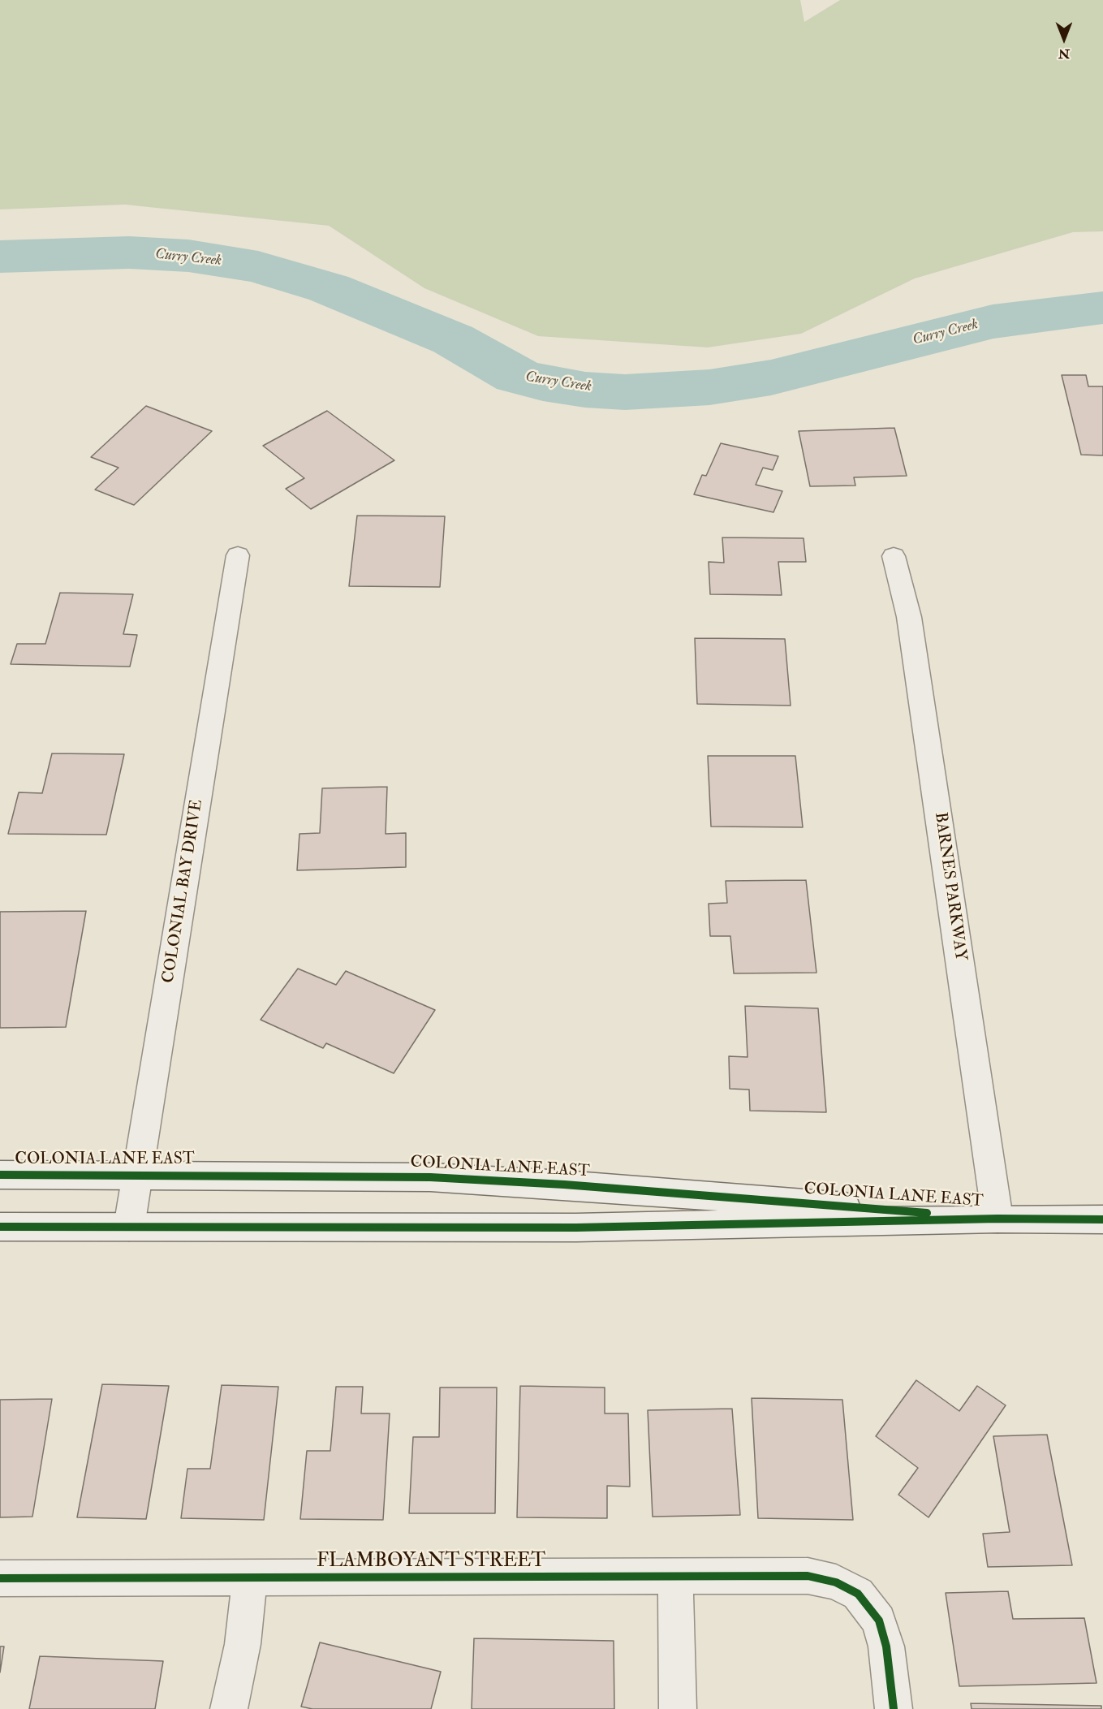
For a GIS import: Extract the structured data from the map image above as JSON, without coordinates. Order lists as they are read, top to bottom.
{
  "streets": {
    "street": [
      "BARNES PARKWAY",
      "COLONIAL BAY DRIVE",
      "COLONIA LANE EAST",
      "FLAMBOYANT STREET"
    ]
  },
  "crossings": [
    ["BARNES PARKWAY", "COLONIA LANE EAST"],
    ["COLONIAL BAY DRIVE", "COLONIA LANE EAST"]
  ],
  "water": ["Curry Creek"],
  "north": "bottom"
}
